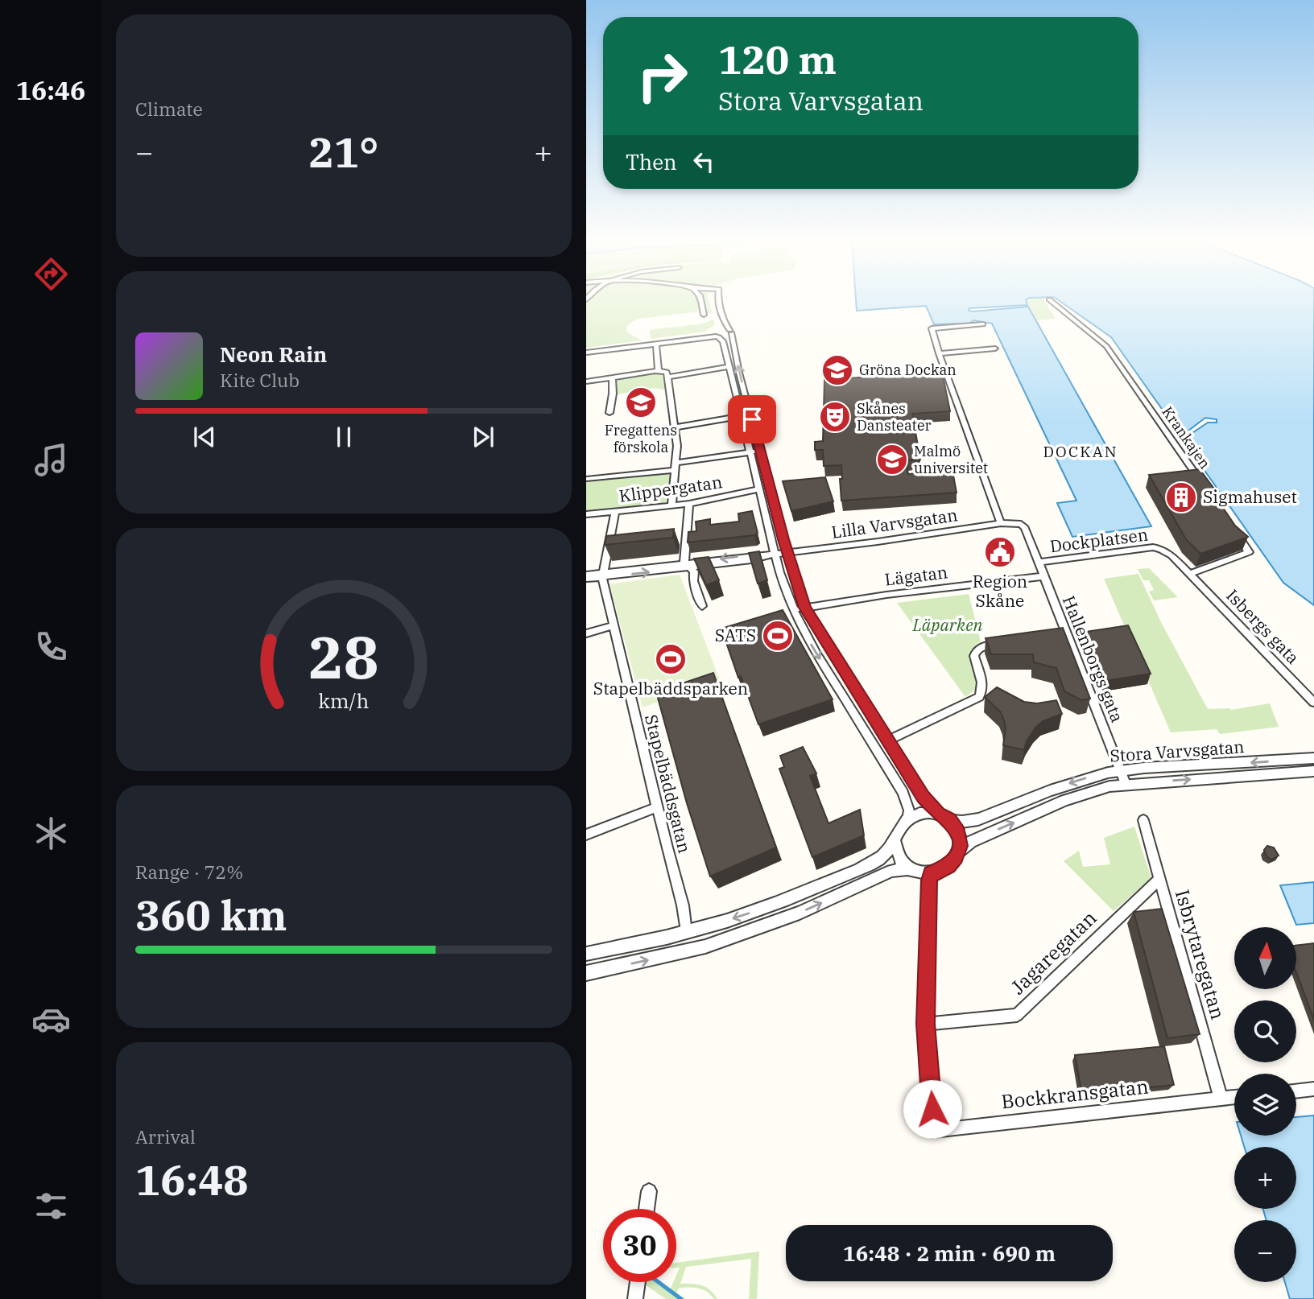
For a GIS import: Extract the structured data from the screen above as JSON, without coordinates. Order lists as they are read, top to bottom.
{
  "streets": {
    "street": [
      "Krankajen",
      "Klippergatan",
      "Lilla Varvsgatan",
      "Dockplatsen",
      "Lägatan",
      "Isbergs gata",
      "Hallenborgs gata",
      "Stora Varvsgatan",
      "Stapelbäddsgatan",
      "Jagaregatan",
      "Isbrytaregatan",
      "Bockkransgatan"
    ]
  },
  "crossings": [
    ["Lilla Varvsgatan", "Dockplatsen"],
    ["Lilla Varvsgatan", "Stapelbäddsgatan"],
    ["Dockplatsen", "Lägatan"],
    ["Dockplatsen", "Isbergs gata"],
    ["Dockplatsen", "Hallenborgs gata"],
    ["Lägatan", "Hallenborgs gata"],
    ["Hallenborgs gata", "Stora Varvsgatan"],
    ["Jagaregatan", "Isbrytaregatan"],
    ["Jagaregatan", "Bockkransgatan"],
    ["Isbrytaregatan", "Bockkransgatan"]
  ],
  "districts": ["DOCKAN"],
  "parks": ["Läparken"],
  "places": {
    "school or university": ["Gröna Dockan", "Fregattens förskola", "Malmö universitet"],
    "theatre": ["Skånes Dansteater"],
    "building": ["Sigmahuset"],
    "public building": ["Region Skåne"],
    "sports": ["SATS", "Stapelbäddsparken"]
  },
  "north": "top",
  "page": {
    "tabs": "16:46",
    "tile": [
      "Climate",
      ["Range · 72%", "360 km"],
      ["Arrival", "16:48"]
    ],
    "turn": ["120 m", "Stora Varvsgatan"],
    "heat": ["−", "21°", "+"],
    "then": "Then",
    "song": ["Neon Rain", "Kite Club"],
    "map_buttons": ["+", "−"],
    "limit": "30",
    "trip": "16:48 · 2 min · 690 m",
    "gauge": ["28", "km/h"]
  }
}
